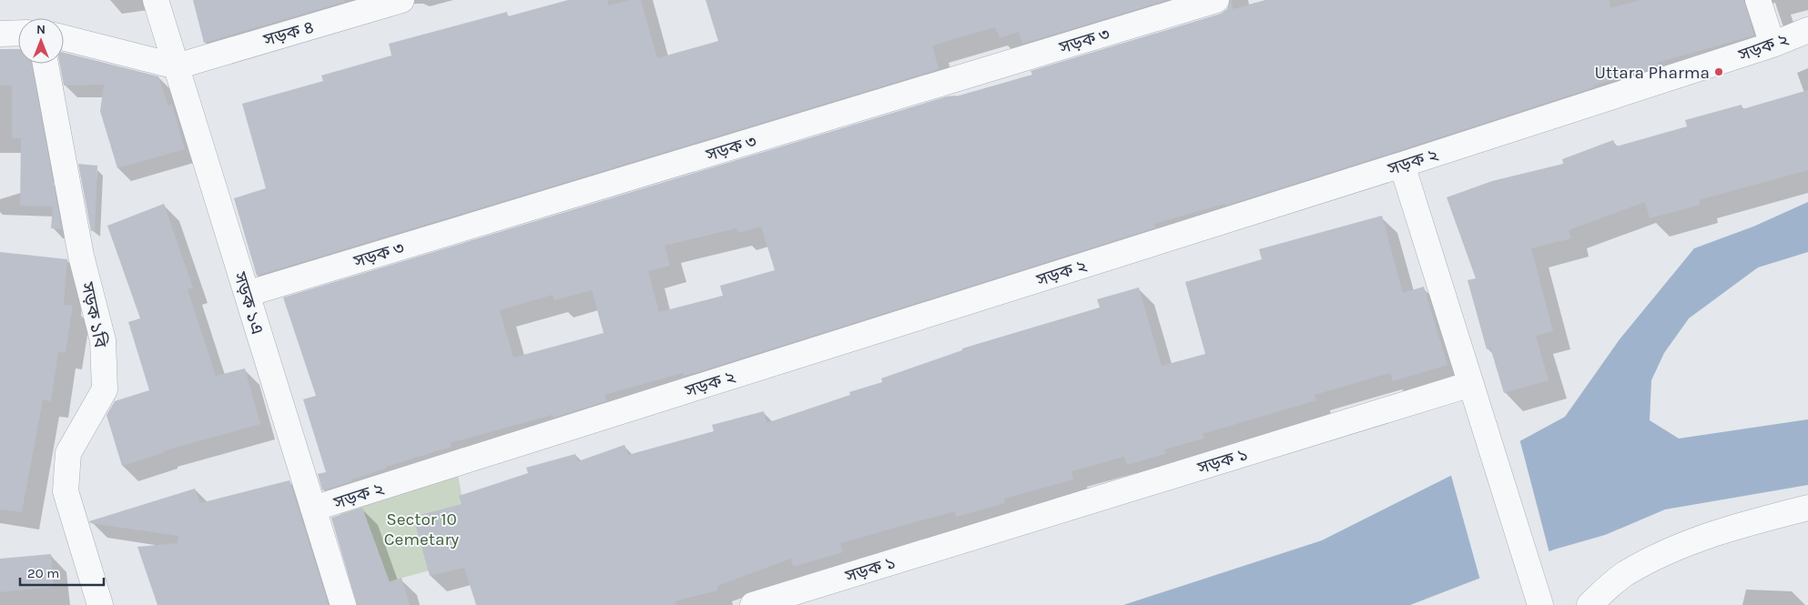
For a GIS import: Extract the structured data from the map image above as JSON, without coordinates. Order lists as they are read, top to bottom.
{
  "streets": {
    "street": [
      "সড়ক ৪",
      "সড়ক ৩",
      "সড়ক ২",
      "সড়ক ১এ",
      "সড়ক ১বি",
      "সড়ক ১"
    ]
  },
  "crossings": [
    ["সড়ক ৪", "সড়ক ১এ"],
    ["সড়ক ৩", "সড়ক ১এ"],
    ["সড়ক ২", "সড়ক ১এ"]
  ],
  "parks": ["Sector 10 Cemetary"],
  "places": ["Uttara Pharma"],
  "scale_bar": "20 m",
  "north": "top"
}
